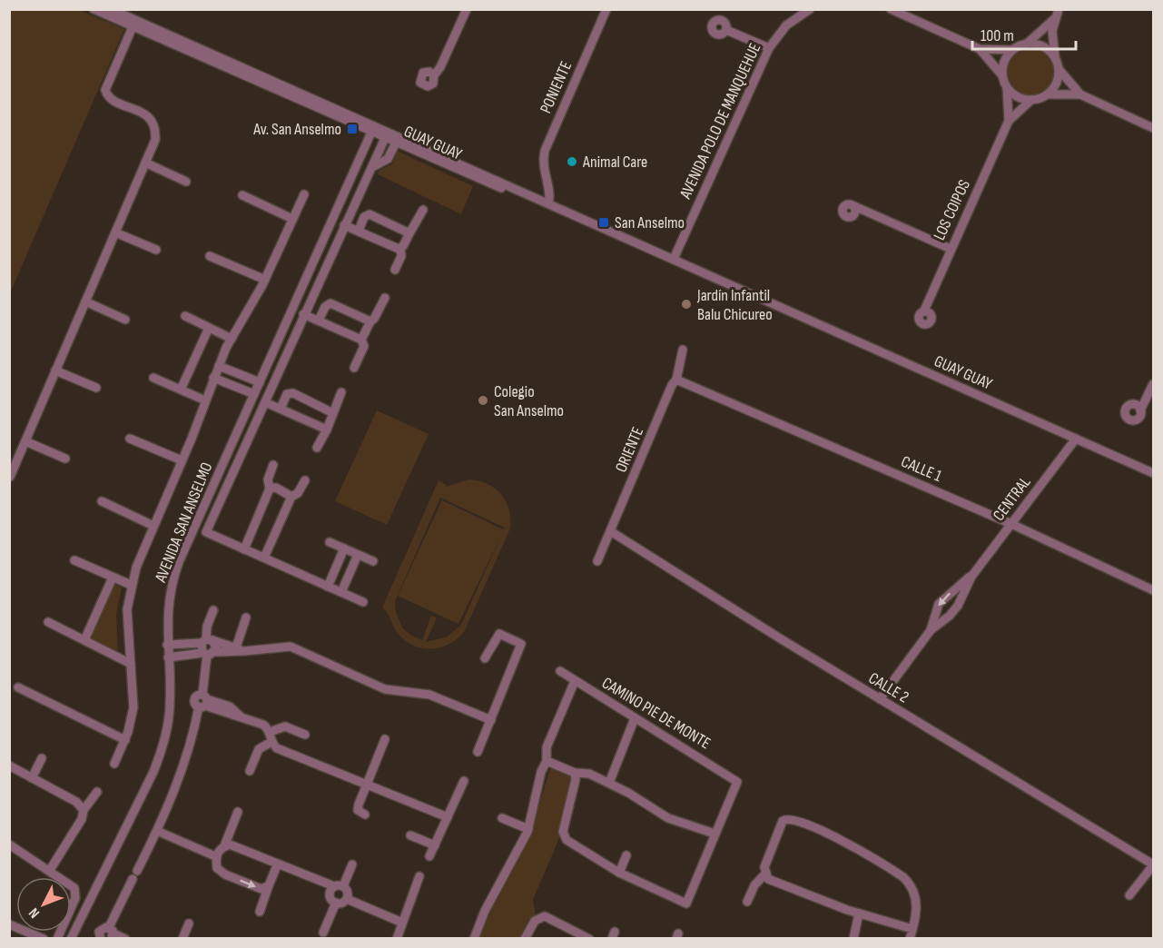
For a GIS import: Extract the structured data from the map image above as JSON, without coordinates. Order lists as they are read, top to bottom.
{
  "streets": {
    "street": [
      "PONIENTE",
      "AVENIDA POLO DE MANQUEHUE",
      "GUAY GUAY",
      "LOS COIPOS",
      "ORIENTE",
      "CALLE 1",
      "CENTRAL",
      "AVENIDA SAN ANSELMO",
      "CALLE 2",
      "CAMINO PIE DE MONTE"
    ]
  },
  "crossings": [
    ["PONIENTE", "GUAY GUAY"],
    ["AVENIDA POLO DE MANQUEHUE", "GUAY GUAY"],
    ["GUAY GUAY", "CENTRAL"],
    ["GUAY GUAY", "AVENIDA SAN ANSELMO"],
    ["ORIENTE", "CALLE 1"],
    ["ORIENTE", "CALLE 2"],
    ["CALLE 1", "CENTRAL"],
    ["CENTRAL", "CALLE 2"]
  ],
  "places": {
    "transit": ["Av. San Anselmo", "San Anselmo"],
    "other": ["Animal Care", "Jardín Infantil Balu Chicureo", "Colegio San Anselmo"]
  },
  "scale_bar": "100 m",
  "north": "bottom left"
}
